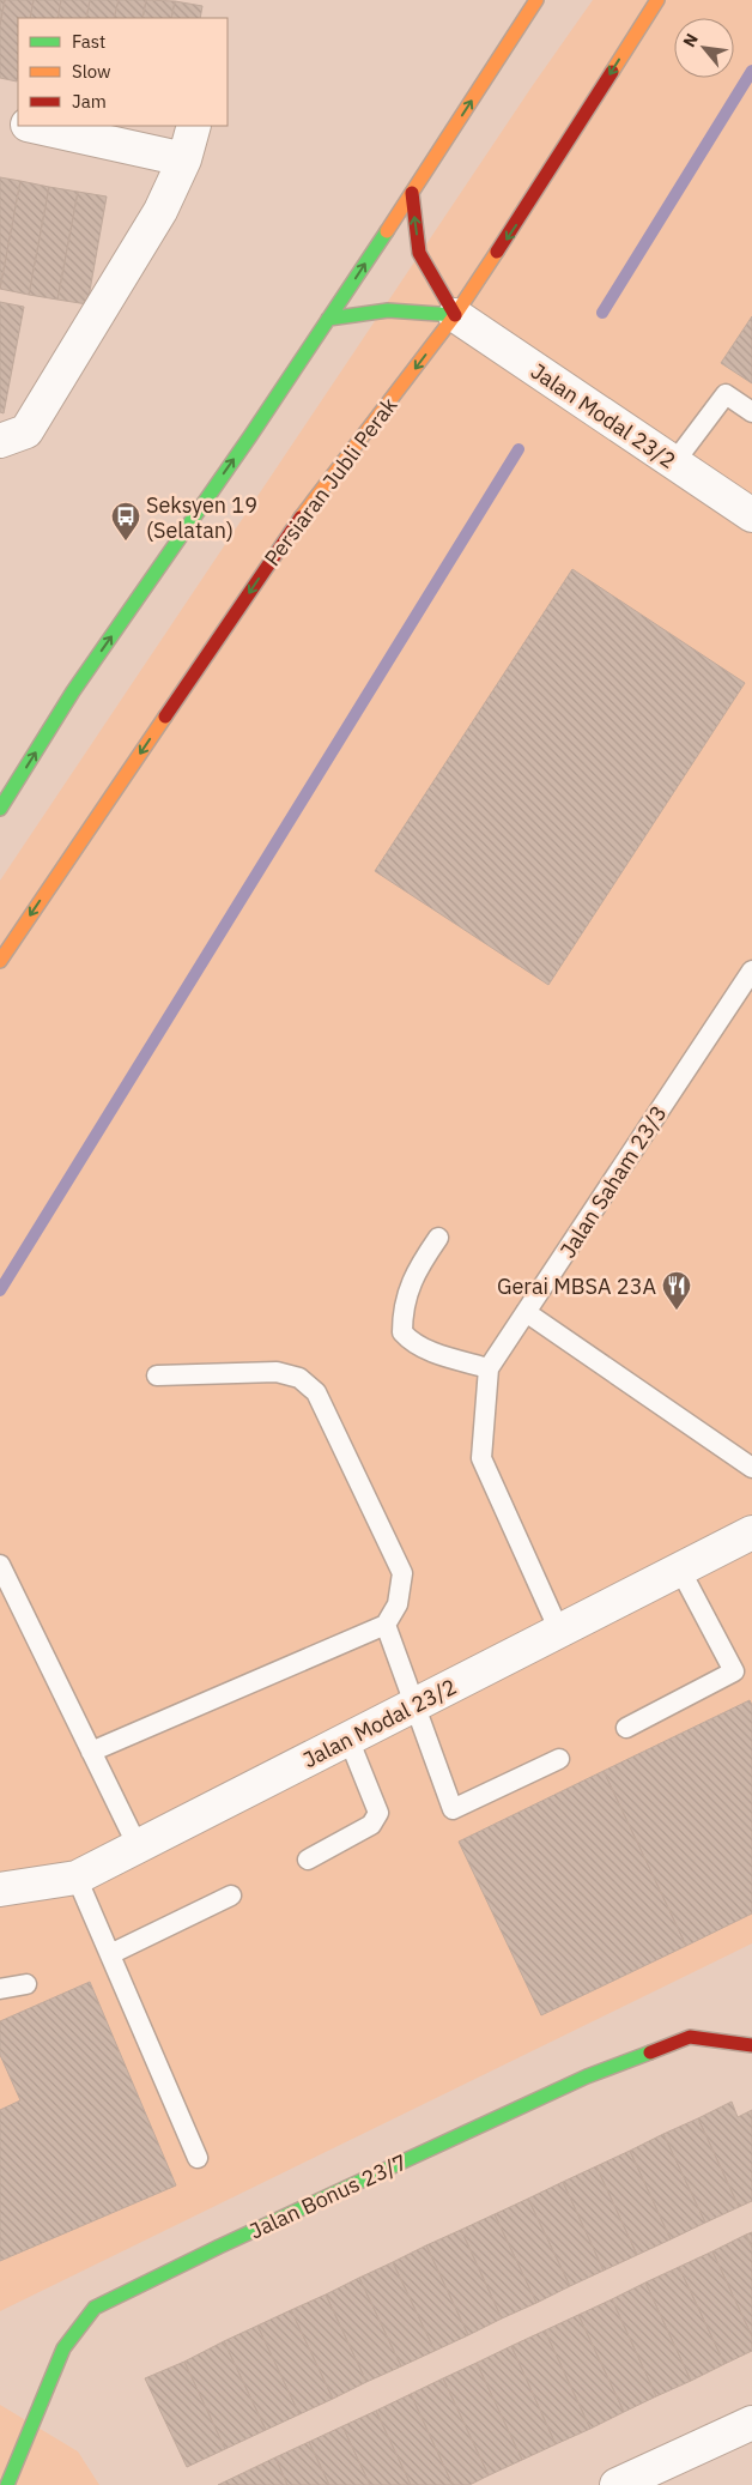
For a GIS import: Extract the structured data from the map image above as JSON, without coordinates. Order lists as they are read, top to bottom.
{
  "streets": {
    "main road": ["Persiaran Jubli Perak", "Jalan Bonus 23/7"],
    "street": ["Jalan Modal 23/2"],
    "lane": ["Jalan Saham 23/3"]
  },
  "crossings": [
    ["Jalan Modal 23/2", "Persiaran Jubli Perak"],
    ["Jalan Modal 23/2", "Jalan Saham 23/3"]
  ],
  "places": {
    "bus stop": ["Seksyen 19 (Selatan)"],
    "restaurant": ["Gerai MBSA 23A"]
  },
  "legend": ["Fast", "Slow", "Jam"],
  "north": "top left"
}
